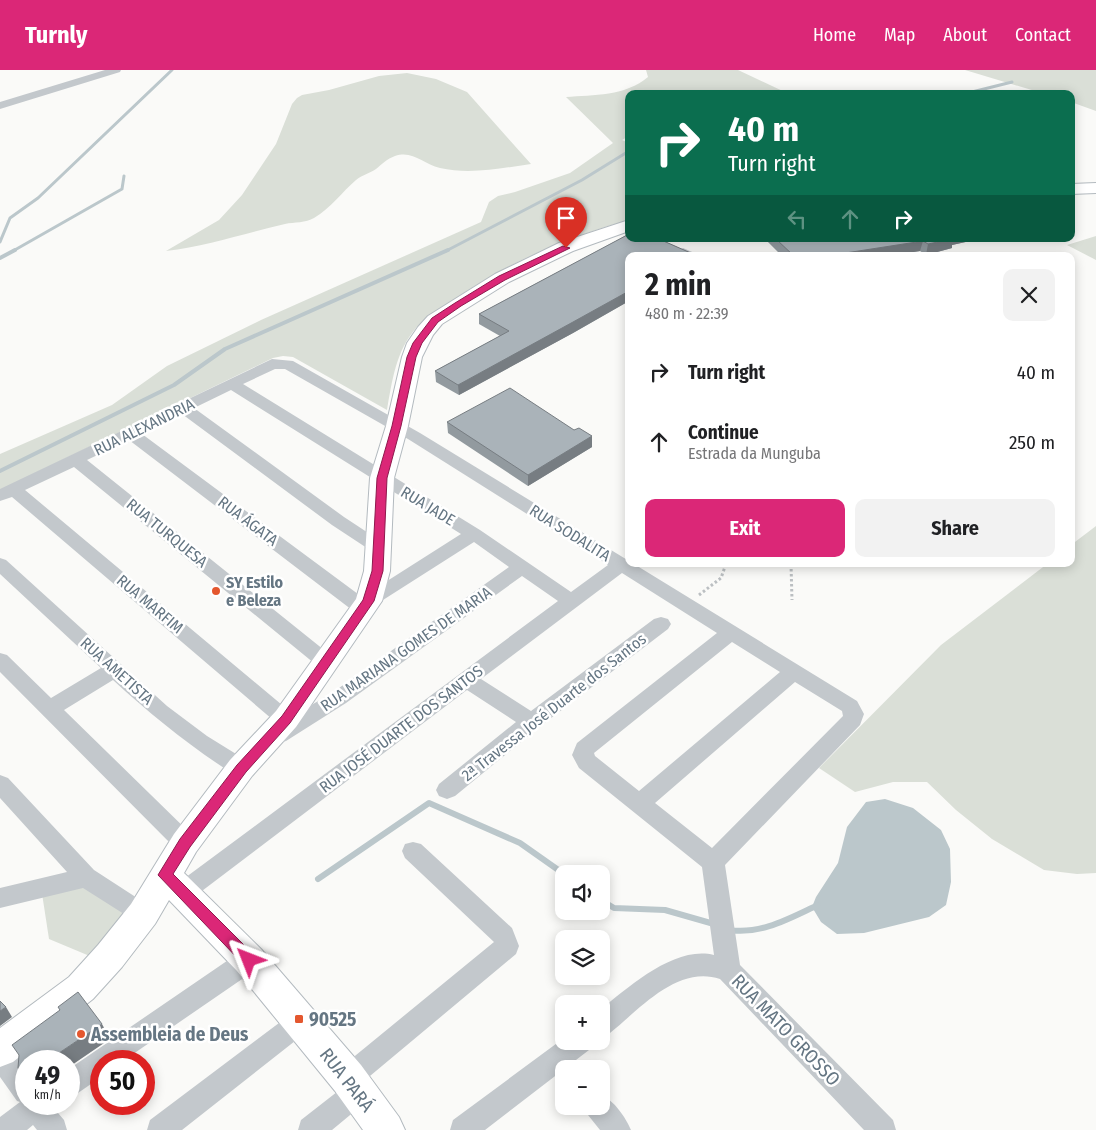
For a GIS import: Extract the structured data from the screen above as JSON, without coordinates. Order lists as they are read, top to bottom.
{
  "streets": {
    "main road": ["RUA PARÁ"],
    "street": [
      "RUA ALEXANDRIA",
      "RUA JADE",
      "RUA ÁGATA",
      "RUA TURQUESA",
      "RUA SODALITA",
      "RUA MARFIM",
      "RUA MARIANA GOMES DE MARIA",
      "RUA AMETISTA",
      "2ª Travessa José Duarte dos Santos",
      "RUA JOSÉ DUARTE DOS SANTOS",
      "RUA MATO GROSSO"
    ]
  },
  "crossings": [
    ["RUA ALEXANDRIA", "RUA JADE"],
    ["RUA ALEXANDRIA", "RUA ÁGATA"],
    ["RUA ALEXANDRIA", "RUA TURQUESA"],
    ["RUA ALEXANDRIA", "RUA SODALITA"],
    ["RUA ALEXANDRIA", "RUA MARFIM"],
    ["RUA JADE", "RUA MARIANA GOMES DE MARIA"],
    ["RUA JADE", "RUA JOSÉ DUARTE DOS SANTOS"],
    ["RUA SODALITA", "RUA JOSÉ DUARTE DOS SANTOS"],
    ["RUA JOSÉ DUARTE DOS SANTOS", "RUA PARÁ"]
  ],
  "places": {
    "other": ["SY Estilo e Beleza", "Assembleia de Deus"],
    "transit": ["90525"]
  },
  "page": {
    "header": "Turnly",
    "nav": [
      "Home",
      "Map",
      "About",
      "Contact"
    ],
    "turn": ["40 m", "Turn right"],
    "heading": ["2 min", "480 m · 22:39"],
    "list": [
      {
        "name": "Turn right",
        "value": "40 m"
      },
      {
        "name": "Continue",
        "note": "Estrada da Munguba",
        "value": "250 m"
      }
    ],
    "buttons": ["Exit", "Share"],
    "map_buttons": ["+", "−"],
    "speed": "49 km/h",
    "limit": "50"
  }
}
